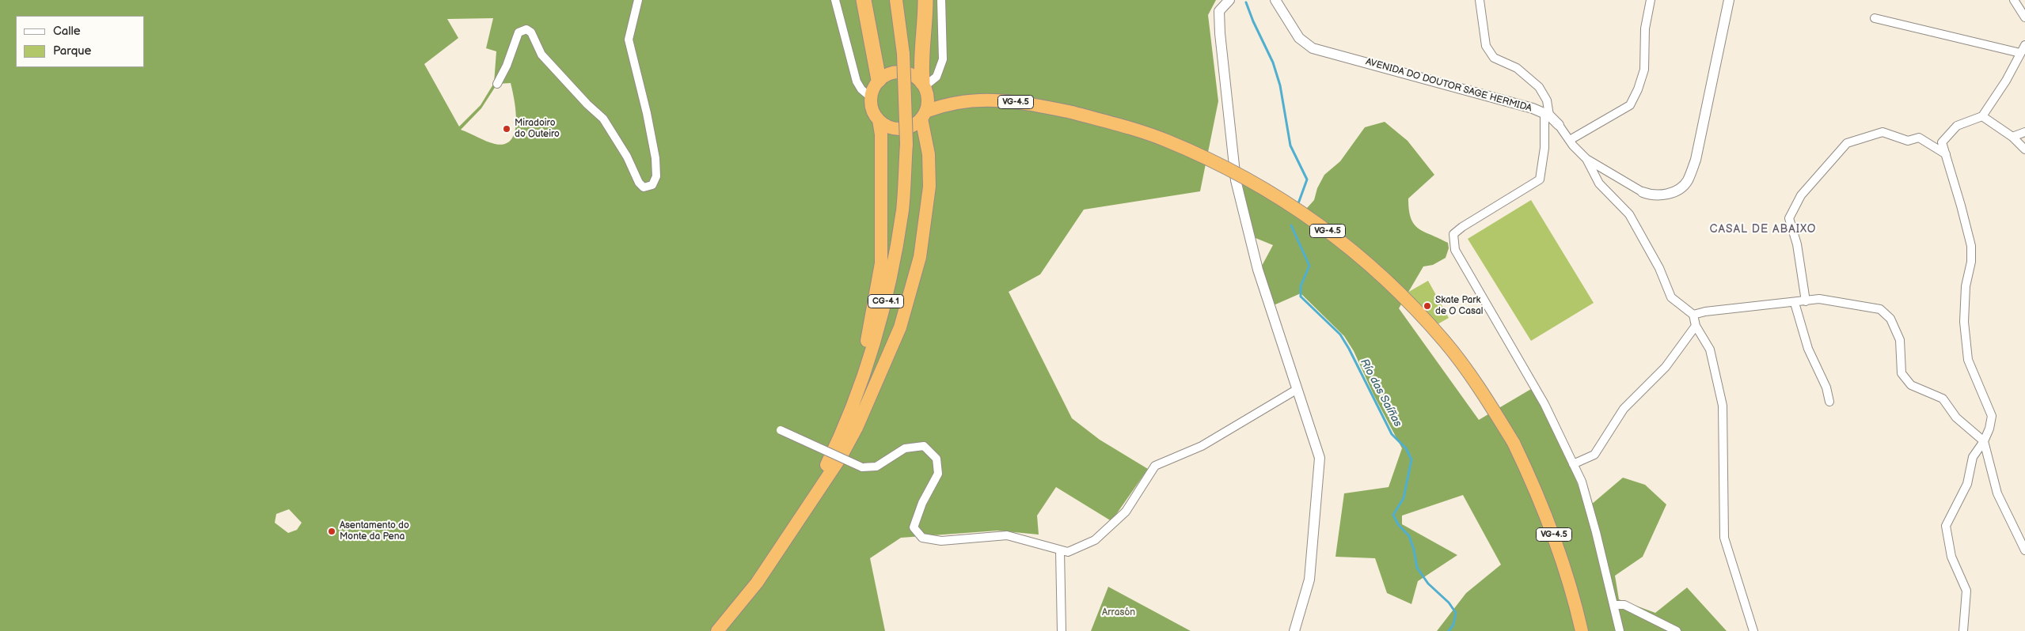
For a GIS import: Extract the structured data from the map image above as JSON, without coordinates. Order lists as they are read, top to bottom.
{
  "streets": {
    "highway": ["VG-4.5", "CG-4.1"],
    "street": ["AVENIDA DO DOUTOR SAGE HERMIDA"]
  },
  "districts": ["CASAL DE ABAIXO"],
  "water": ["Río das Saíñas"],
  "parks": ["Arrasón"],
  "places": ["Miradoiro do Outeiro", "Skate Park de O Casal", "Asentamento do Monte da Pena"],
  "legend": ["Calle", "Parque"]
}
